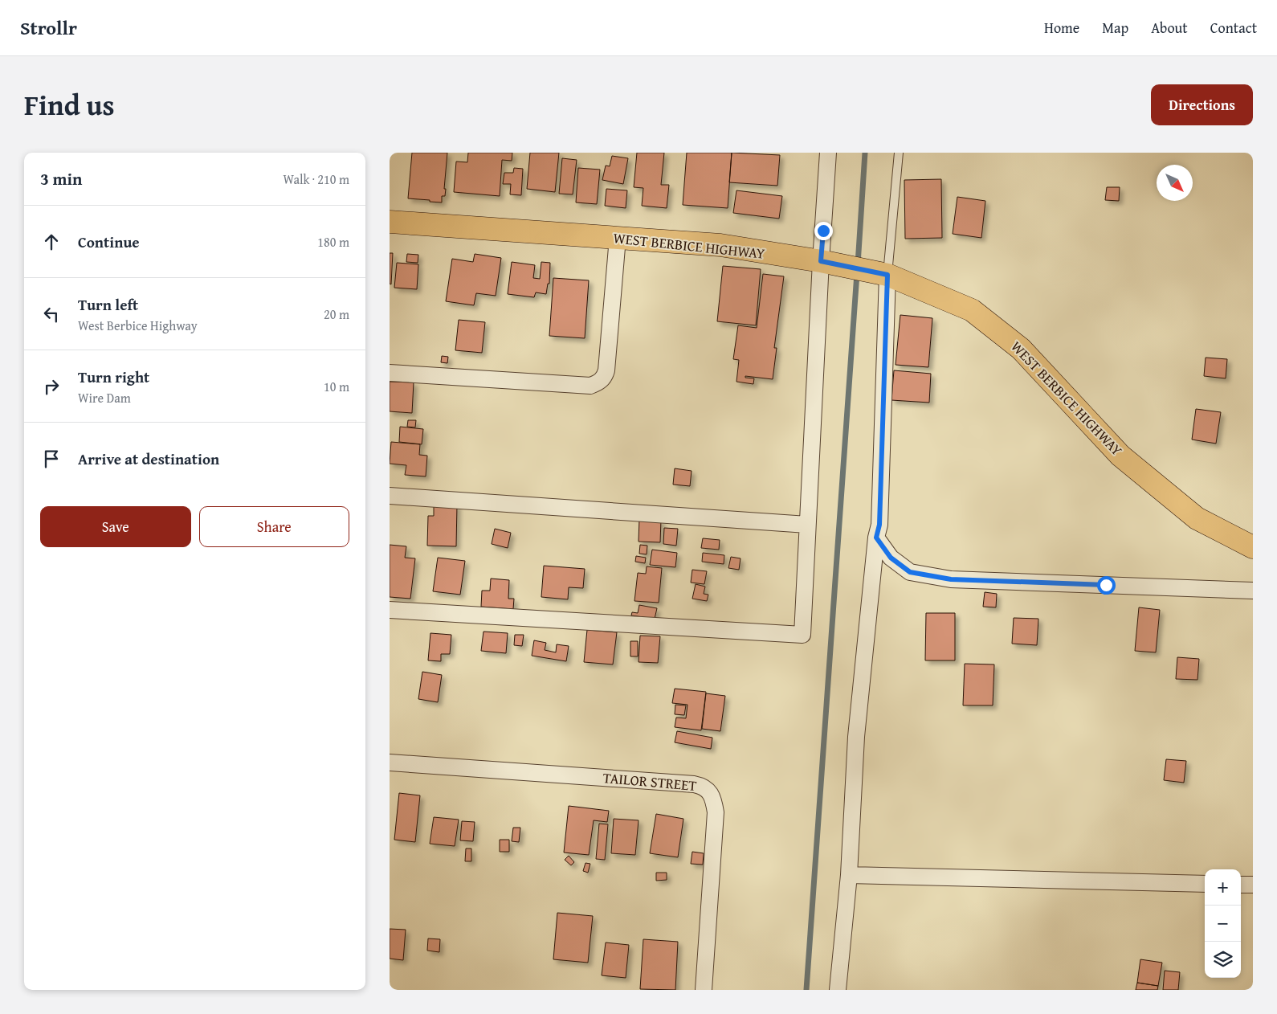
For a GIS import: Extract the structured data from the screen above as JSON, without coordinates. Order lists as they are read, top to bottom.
{
  "streets": {
    "main road": ["WEST BERBICE HIGHWAY"],
    "street": ["TAILOR STREET"]
  },
  "north": "bottom right",
  "page": {
    "header": "Strollr",
    "nav": [
      "Home",
      "Map",
      "About",
      "Contact"
    ],
    "title": "Find us",
    "buttons": [
      "Directions",
      ["Save", "Share"]
    ],
    "heading": ["3 min", "Walk · 210 m"],
    "list": [
      ["Continue", "180 m"],
      ["Turn left", "West Berbice Highway", "20 m"],
      ["Turn right", "Wire Dam", "10 m"],
      "Arrive at destination"
    ],
    "map_buttons": ["+", "−"]
  }
}
